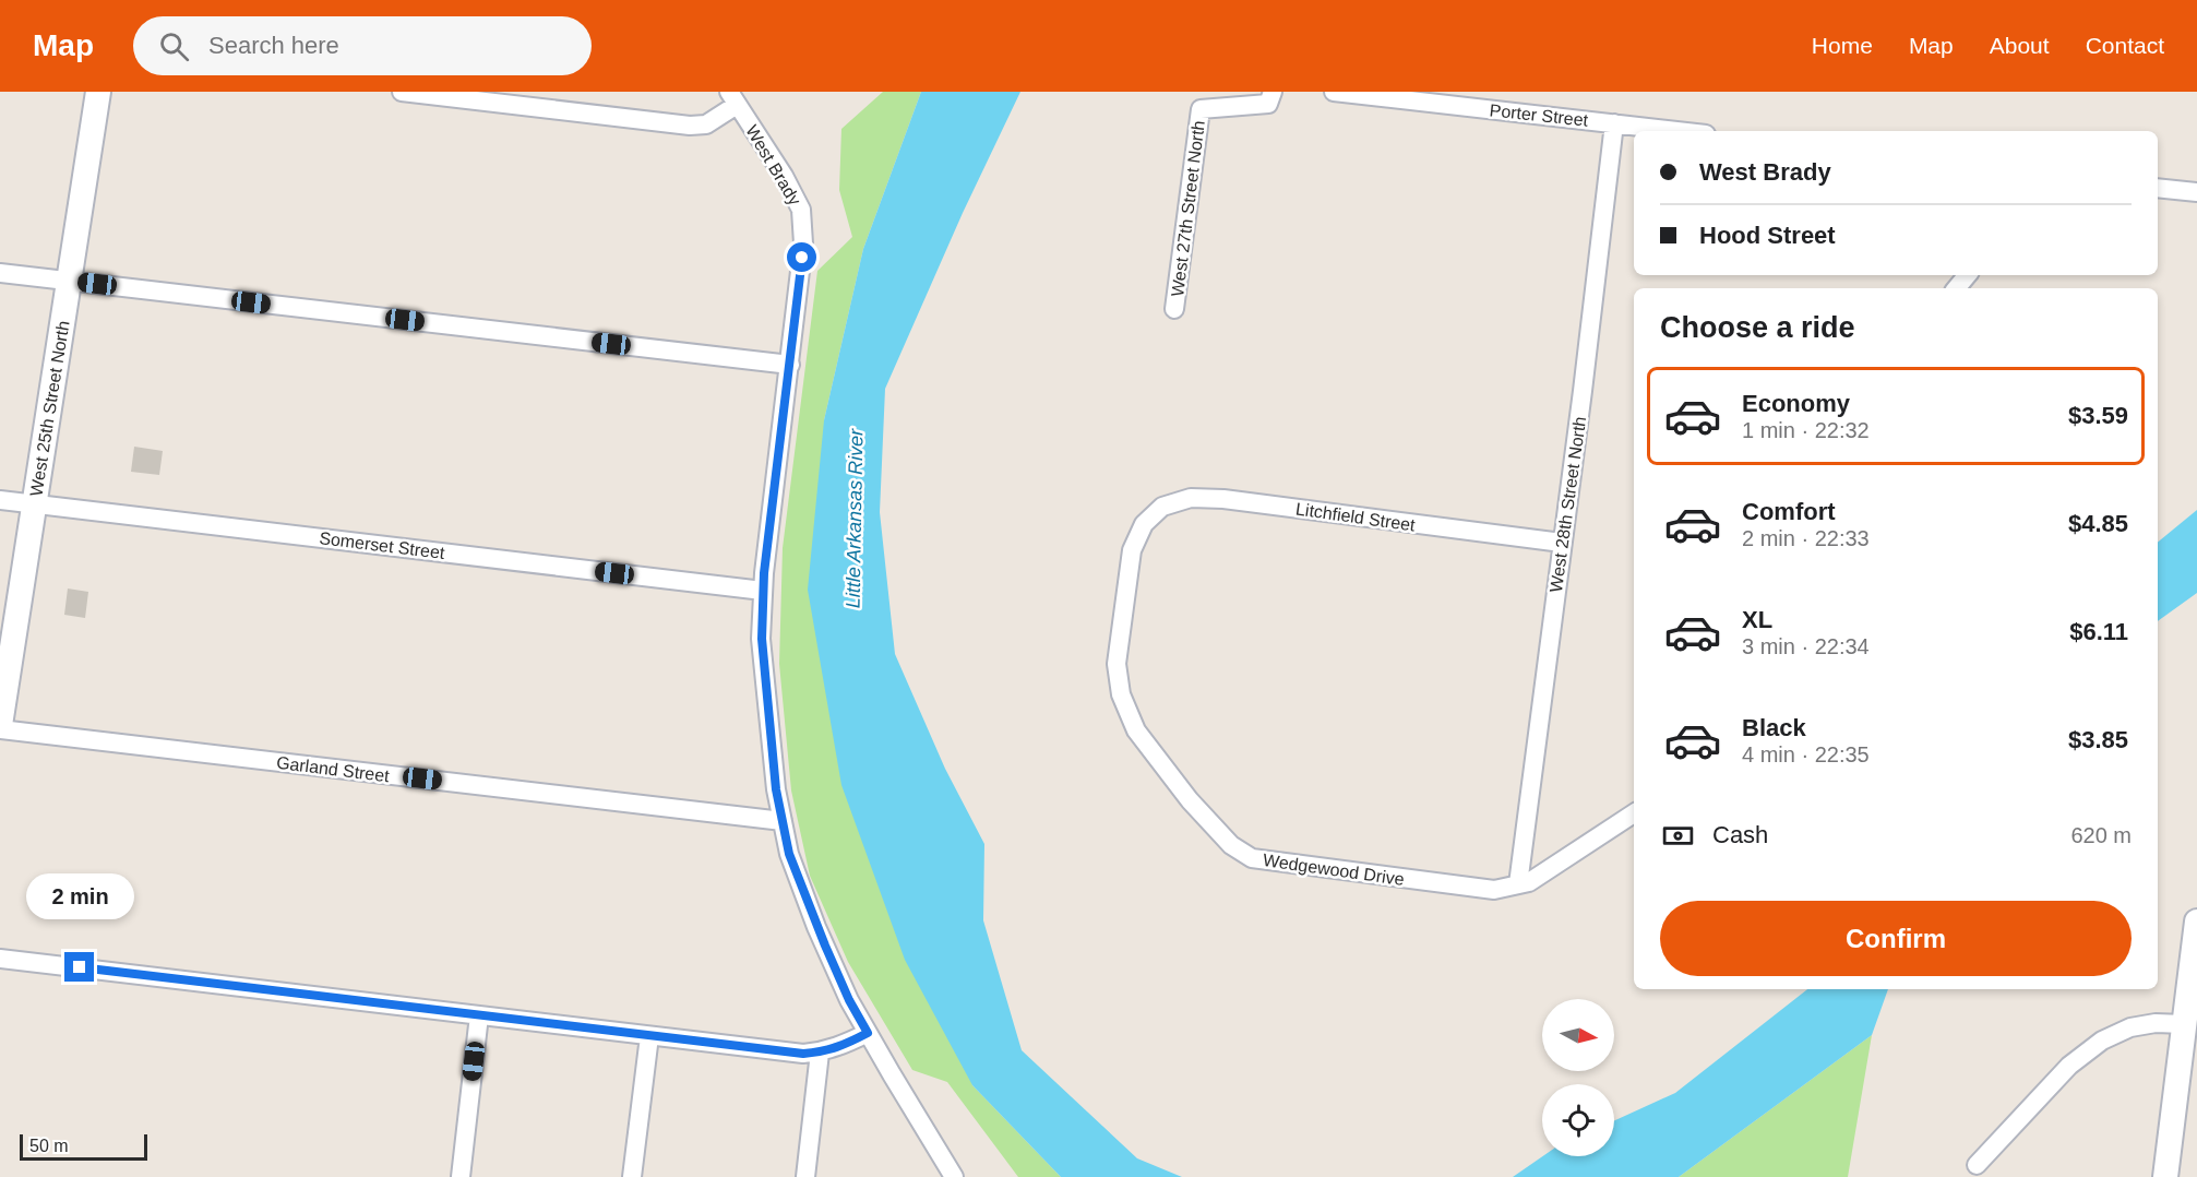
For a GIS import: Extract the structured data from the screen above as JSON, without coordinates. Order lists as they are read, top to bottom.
{
  "streets": {
    "main road": ["West 25th Street North"],
    "street": [
      "Porter Street",
      "West Brady",
      "West 27th Street North",
      "West 28th Street North",
      "Litchfield Street",
      "Somerset Street",
      "Garland Street",
      "Wedgewood Drive"
    ]
  },
  "crossings": [
    ["Porter Street", "West 28th Street North"],
    ["West Brady", "Somerset Street"],
    ["West Brady", "Garland Street"],
    ["West 25th Street North", "Somerset Street"],
    ["West 28th Street North", "Litchfield Street"],
    ["West 28th Street North", "Wedgewood Drive"],
    ["Litchfield Street", "Wedgewood Drive"]
  ],
  "water": ["Little Arkansas River"],
  "scale_bar": "50 m",
  "north": "right",
  "page": {
    "header": "Map",
    "search": "Search here",
    "nav": [
      "Home",
      "Map",
      "About",
      "Contact"
    ],
    "banner": ["West Brady", "Hood Street"],
    "heading": "Choose a ride",
    "list": [
      {
        "name": "Economy",
        "note": "1 min · 22:32",
        "value": "$3.59"
      },
      {
        "name": "Comfort",
        "note": "2 min · 22:33",
        "value": "$4.85"
      },
      {
        "name": "XL",
        "note": "3 min · 22:34",
        "value": "$6.11"
      },
      {
        "name": "Black",
        "note": "4 min · 22:35",
        "value": "$3.85"
      }
    ],
    "pay": ["Cash", "620 m"],
    "bubble": "2 min",
    "buttons": "Confirm",
    "scale": "50 m"
  }
}
